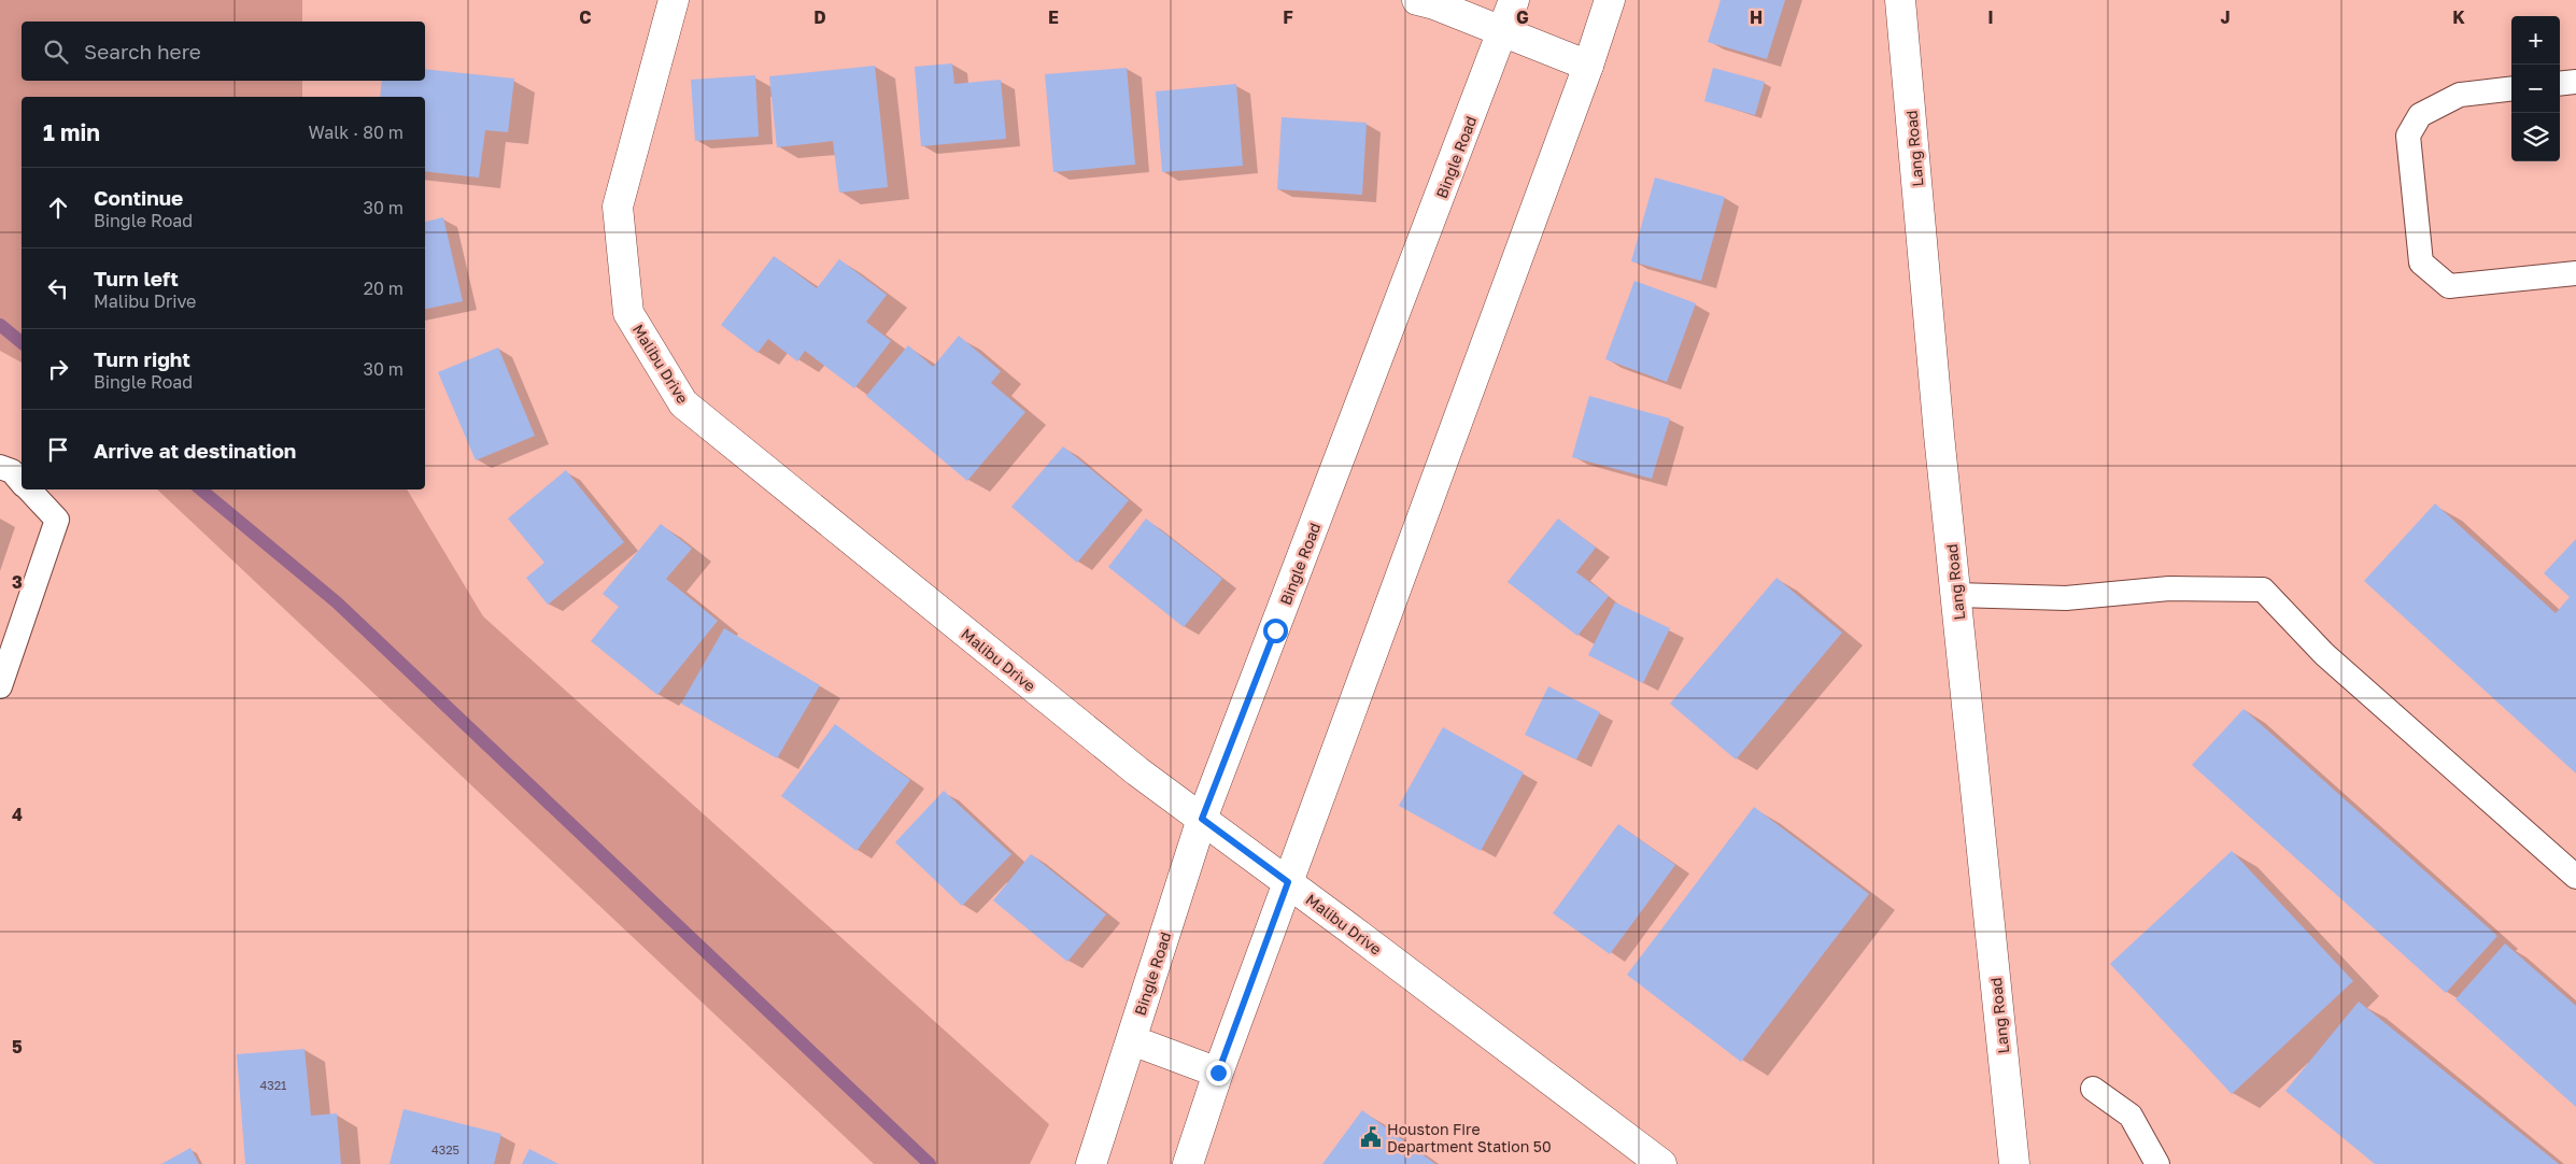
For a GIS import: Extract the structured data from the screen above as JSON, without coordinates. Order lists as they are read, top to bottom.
{
  "streets": {
    "street": ["Lang Road", "Bingle Road", "Malibu Drive"]
  },
  "crossings": [
    ["Bingle Road", "Malibu Drive"]
  ],
  "places": {
    "public building": ["Houston Fire Department Station 50"]
  },
  "house_numbers": ["4321", "4325"],
  "page": {
    "map_buttons": ["+", "−"],
    "search": "Search here",
    "heading": ["1 min", "Walk · 80 m"],
    "list": [
      ["Continue", "Bingle Road", "30 m"],
      ["Turn left", "Malibu Drive", "20 m"],
      ["Turn right", "Bingle Road", "30 m"],
      "Arrive at destination"
    ]
  },
  "grid": {
    "columns": [
      "C",
      "D",
      "E",
      "F",
      "G",
      "H",
      "I",
      "J",
      "K"
    ],
    "rows": ["3", "4", "5"]
  }
}
